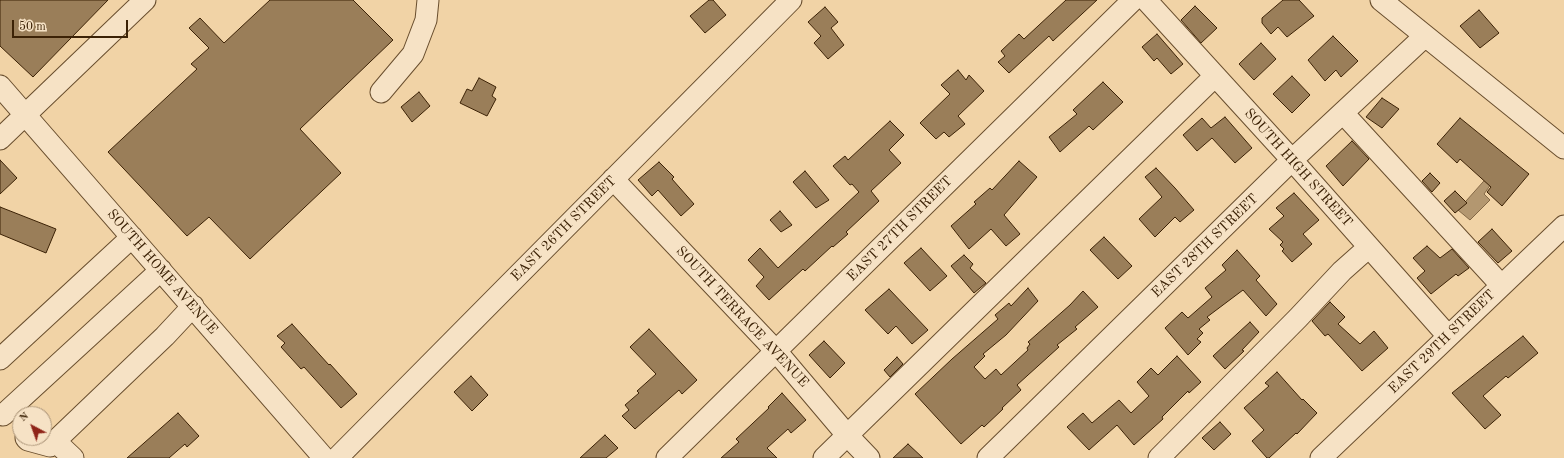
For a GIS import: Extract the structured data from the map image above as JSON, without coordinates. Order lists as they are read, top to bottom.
{
  "streets": {
    "street": [
      "SOUTH HIGH STREET",
      "EAST 26TH STREET",
      "EAST 27TH STREET",
      "EAST 28TH STREET",
      "SOUTH HOME AVENUE",
      "SOUTH TERRACE AVENUE",
      "EAST 29TH STREET"
    ]
  },
  "crossings": [
    ["SOUTH HIGH STREET", "EAST 28TH STREET"],
    ["SOUTH HIGH STREET", "EAST 29TH STREET"],
    ["EAST 26TH STREET", "SOUTH TERRACE AVENUE"],
    ["EAST 27TH STREET", "SOUTH TERRACE AVENUE"]
  ],
  "scale_bar": "50 m",
  "north": "top left"
}
